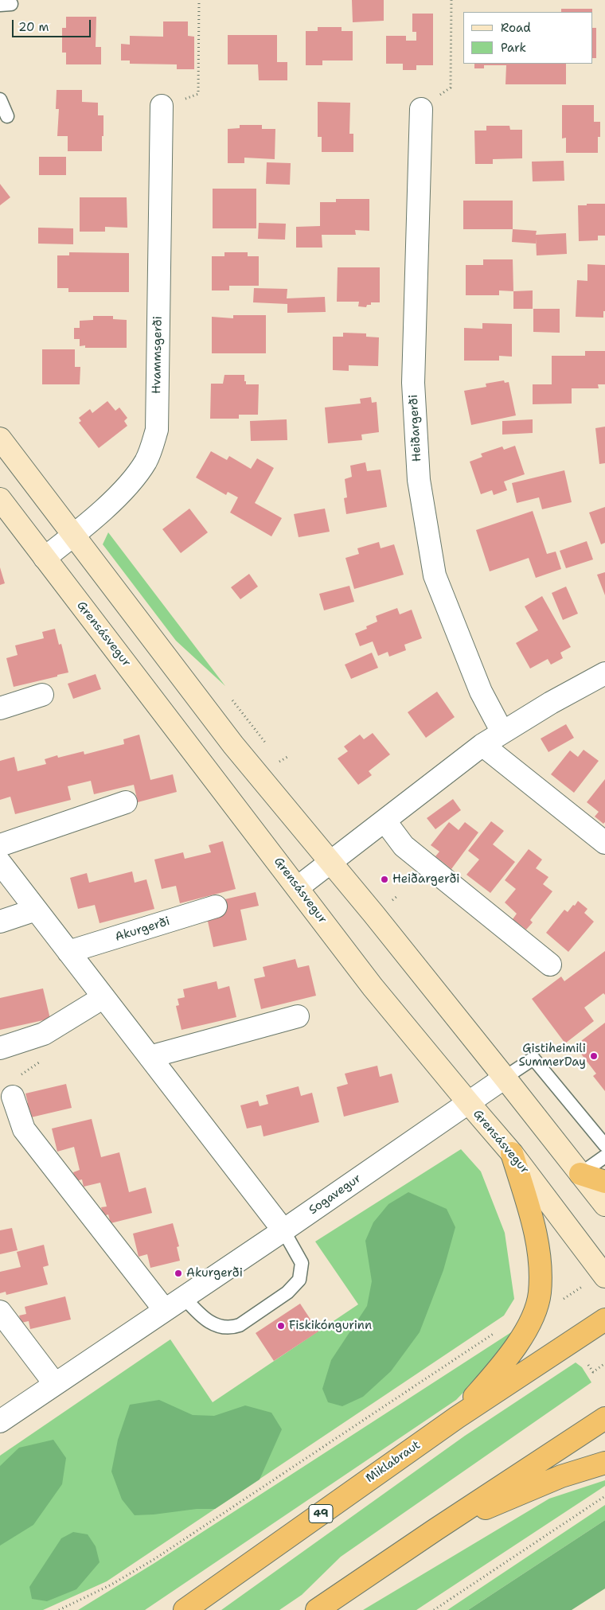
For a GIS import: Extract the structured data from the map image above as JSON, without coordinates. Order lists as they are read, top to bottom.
{
  "streets": {
    "highway": ["Miklabraut", "49"],
    "main road": ["Grensásvegur"],
    "street": [
      "Hvammsgerði",
      "Heiðargerði",
      "Akurgerði",
      "Sogavegur"
    ]
  },
  "crossings": [
    ["Hvammsgerði", "Grensásvegur"],
    ["Grensásvegur", "Sogavegur"]
  ],
  "places": [
    "Heiðargerði",
    "Gistiheimili SummerDay",
    "Akurgerði",
    "Fiskikóngurinn"
  ],
  "legend": ["Road", "Park"],
  "scale_bar": "20 m"
}
